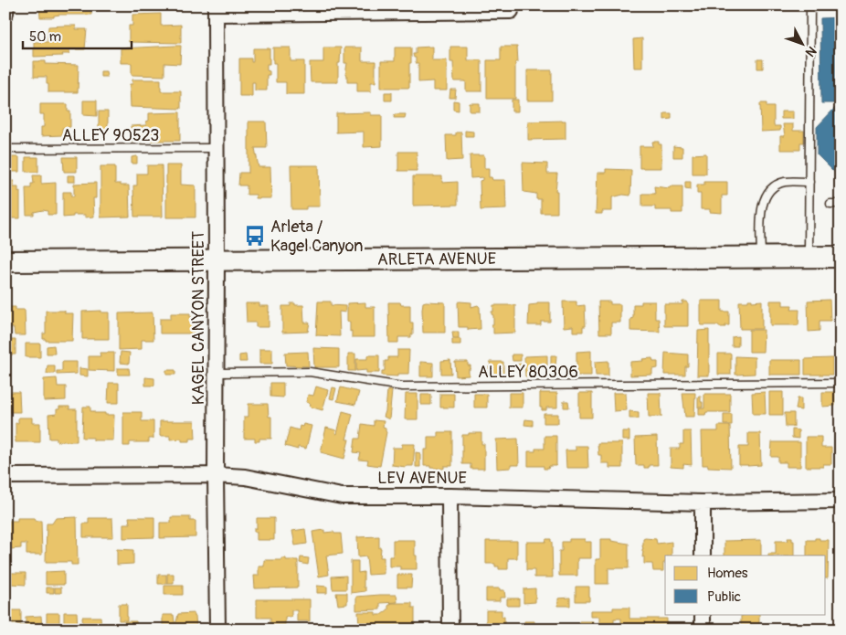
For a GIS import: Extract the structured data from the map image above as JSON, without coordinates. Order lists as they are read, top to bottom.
{
  "streets": {
    "main road": ["ARLETA AVENUE"],
    "street": ["KAGEL CANYON STREET", "LEV AVENUE"],
    "lane": ["ALLEY 90523", "ALLEY 80306"]
  },
  "crossings": [
    ["ALLEY 90523", "KAGEL CANYON STREET"],
    ["ARLETA AVENUE", "KAGEL CANYON STREET"],
    ["KAGEL CANYON STREET", "ALLEY 80306"],
    ["KAGEL CANYON STREET", "LEV AVENUE"]
  ],
  "places": {
    "bus stop": ["Arleta / Kagel Canyon"]
  },
  "legend": ["Homes", "Public"],
  "scale_bar": "50 m",
  "north": "bottom right"
}
